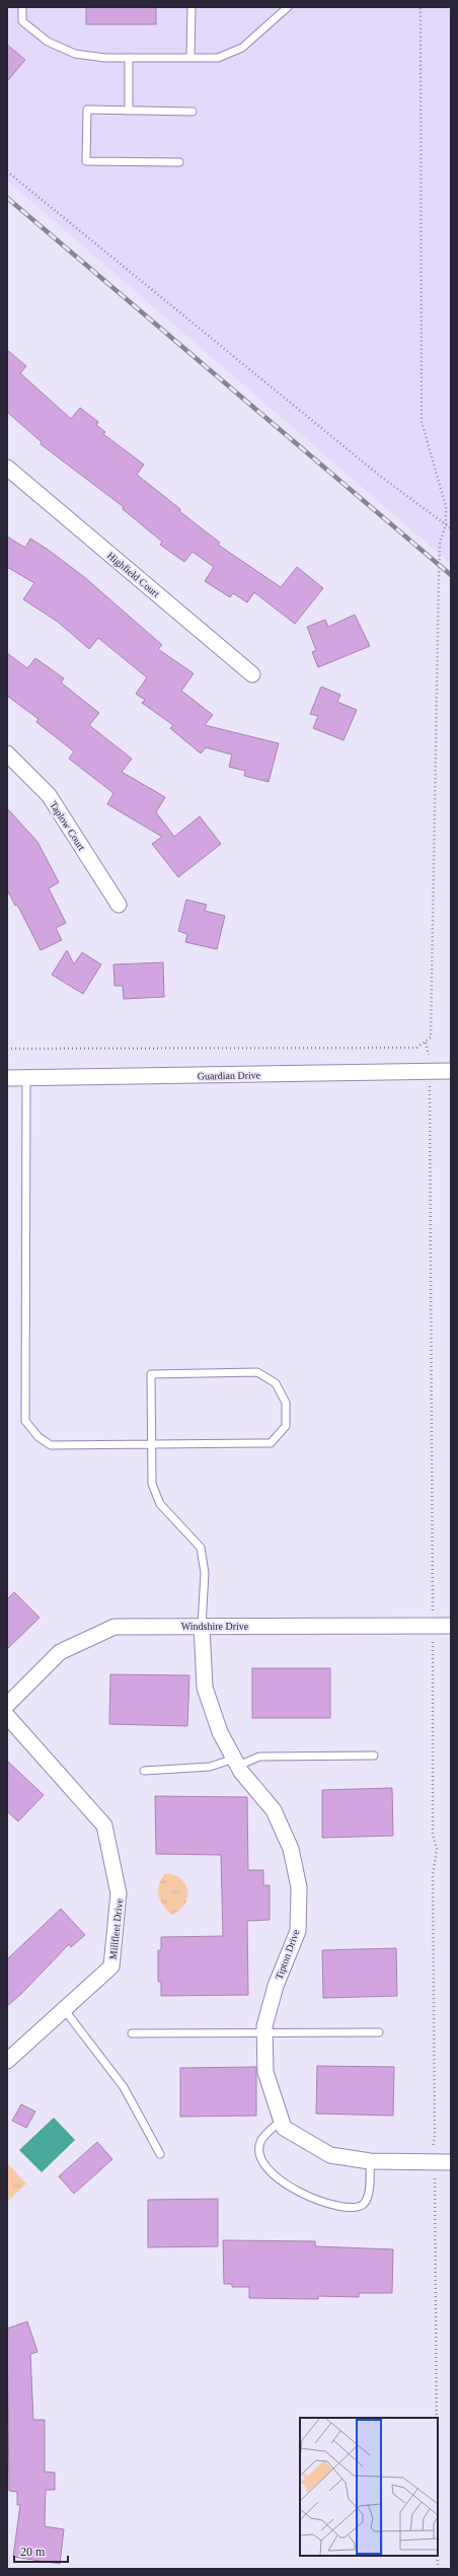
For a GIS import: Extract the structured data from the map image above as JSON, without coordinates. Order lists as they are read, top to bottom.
{
  "streets": {
    "street": [
      "Highfield Court",
      "Taplow Court",
      "Guardian Drive",
      "Windshire Drive",
      "Millfleet Drive",
      "Tipton Drive"
    ]
  },
  "crossings": [
    ["Windshire Drive", "Tipton Drive"]
  ],
  "scale_bar": "20 m"
}
